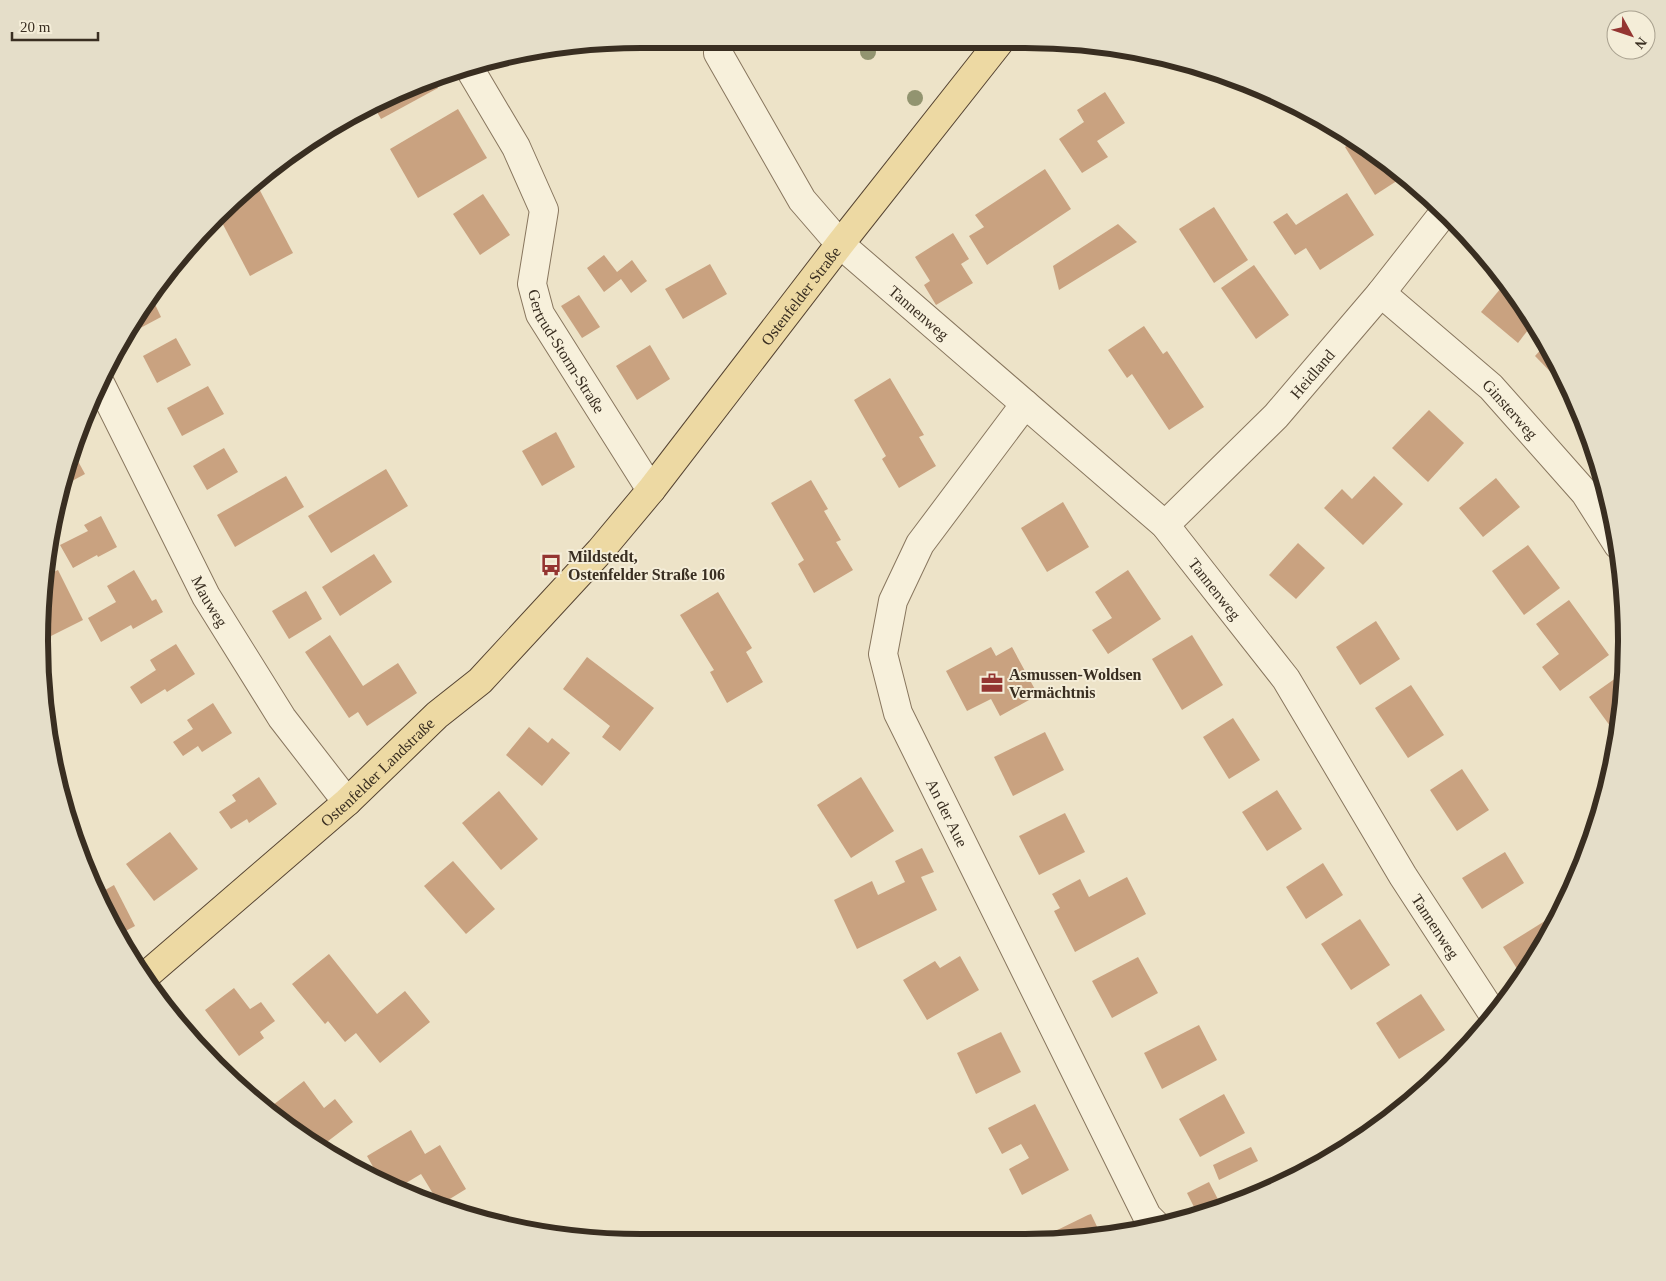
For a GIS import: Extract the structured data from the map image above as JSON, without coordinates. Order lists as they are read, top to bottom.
{
  "streets": {
    "main road": ["Ostenfelder Straße", "Ostenfelder Landstraße"],
    "street": [
      "Tannenweg",
      "Gertrud-Storm-Straße",
      "Heidland",
      "Ginsterweg",
      "Mauweg",
      "An der Aue"
    ]
  },
  "crossings": [
    ["Ostenfelder Straße", "Tannenweg"],
    ["Ostenfelder Straße", "Gertrud-Storm-Straße"],
    ["Ostenfelder Straße", "Ostenfelder Landstraße"],
    ["Tannenweg", "Heidland"],
    ["Tannenweg", "An der Aue"],
    ["Heidland", "Ginsterweg"],
    ["Mauweg", "Ostenfelder Landstraße"]
  ],
  "places": {
    "bus stop": ["Mildstedt, Ostenfelder Straße 106"],
    "office": ["Asmussen-Woldsen Vermächtnis"]
  },
  "scale_bar": "20 m",
  "north": "bottom right"
}
